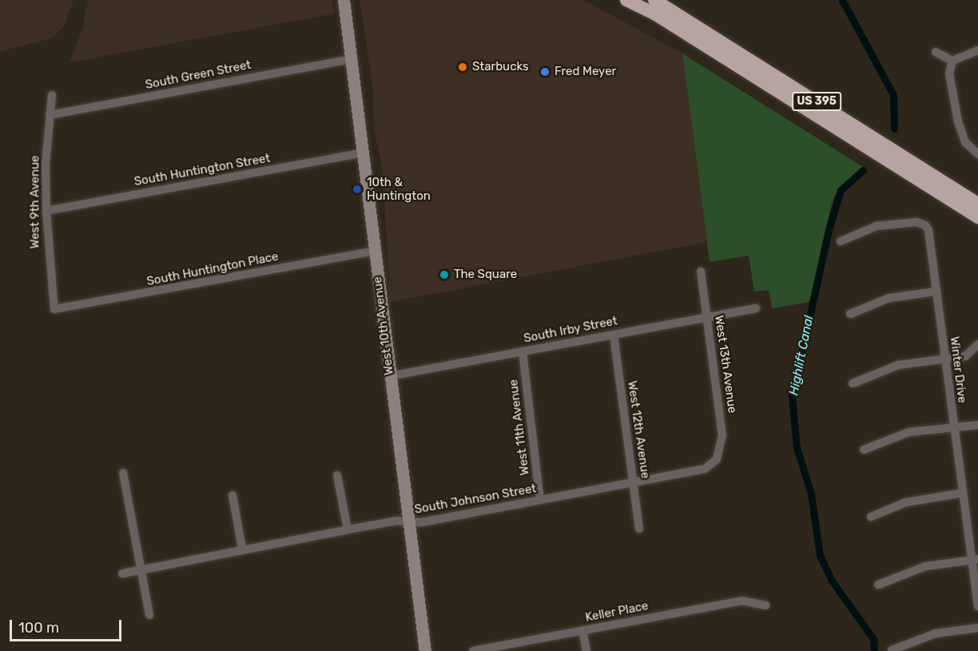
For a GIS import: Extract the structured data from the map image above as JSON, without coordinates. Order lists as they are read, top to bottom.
{
  "streets": {
    "highway": ["US 395"],
    "main road": ["West 10th Avenue"],
    "street": [
      "South Green Street",
      "South Huntington Street",
      "West 9th Avenue",
      "South Huntington Place",
      "South Irby Street",
      "West 13th Avenue",
      "Winter Drive",
      "West 11th Avenue",
      "West 12th Avenue",
      "South Johnson Street",
      "Keller Place"
    ]
  },
  "crossings": [
    ["South Green Street", "West 9th Avenue"],
    ["South Green Street", "West 10th Avenue"],
    ["South Huntington Street", "West 9th Avenue"],
    ["South Huntington Street", "West 10th Avenue"],
    ["West 9th Avenue", "South Huntington Place"],
    ["South Huntington Place", "West 10th Avenue"],
    ["West 10th Avenue", "South Irby Street"],
    ["West 10th Avenue", "South Johnson Street"],
    ["South Irby Street", "West 13th Avenue"],
    ["South Irby Street", "West 11th Avenue"],
    ["South Irby Street", "West 12th Avenue"],
    ["West 13th Avenue", "South Johnson Street"],
    ["West 11th Avenue", "South Johnson Street"],
    ["West 12th Avenue", "South Johnson Street"]
  ],
  "water": ["Highlift Canal"],
  "places": [
    "Starbucks",
    "Fred Meyer",
    "10th & Huntington",
    "The Square"
  ],
  "scale_bar": "100 m"
}
